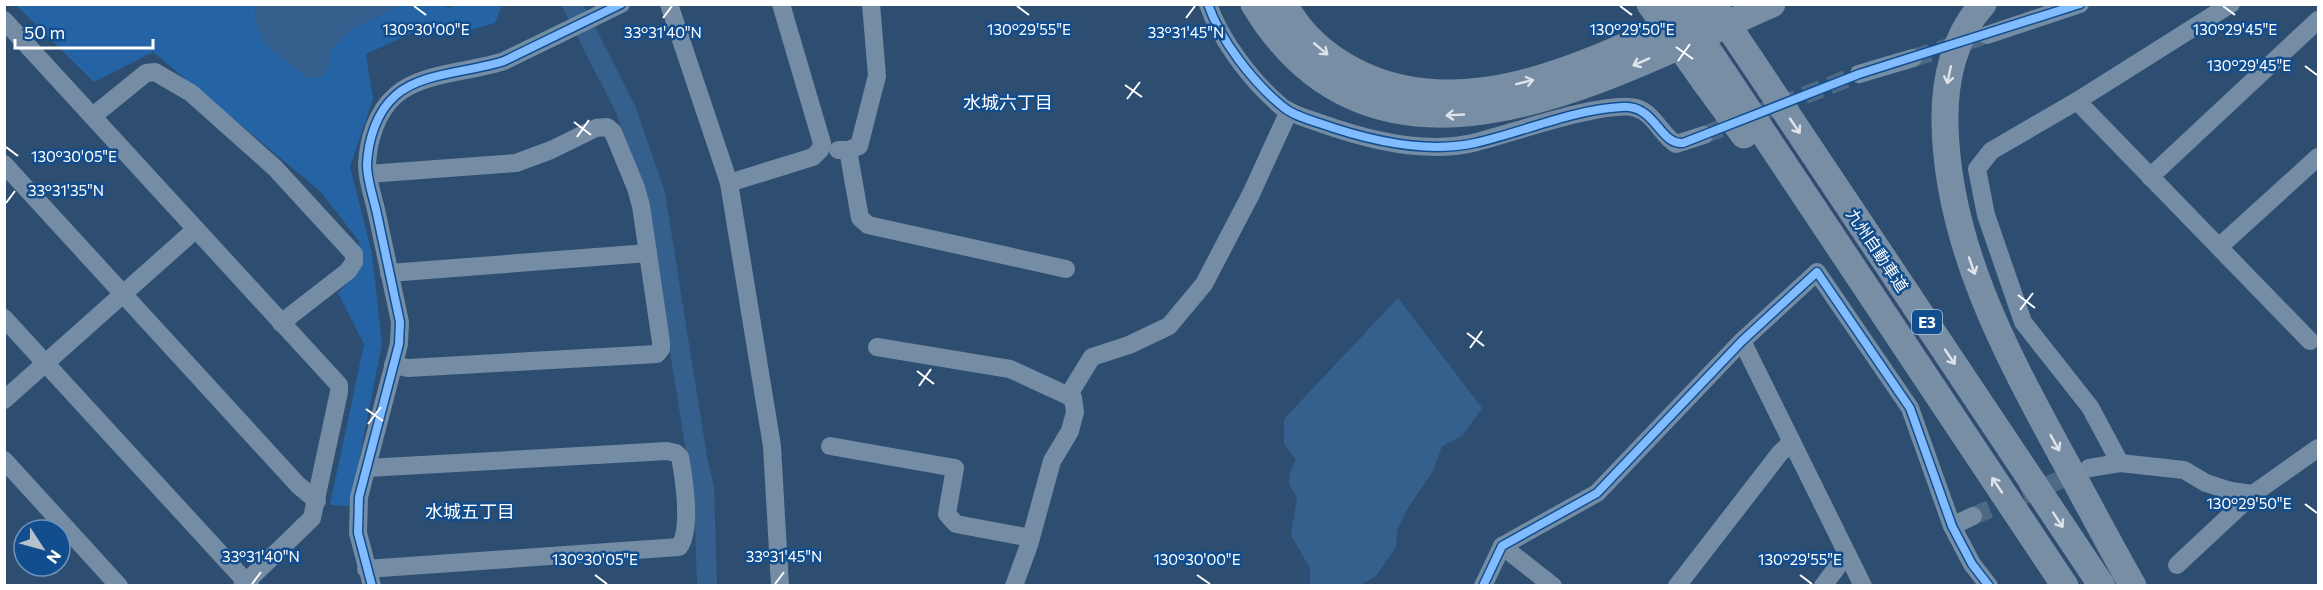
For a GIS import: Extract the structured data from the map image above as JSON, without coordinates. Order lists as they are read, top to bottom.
{
  "streets": {
    "highway": ["九州自動車道", "E3"]
  },
  "districts": ["水城六丁目", "水城五丁目"],
  "scale_bar": "50 m",
  "north": "bottom right",
  "coordinates": [
    "130°29'45\"E",
    "130°30'00\"E",
    "130°29'55\"E",
    "130°29'50\"E",
    "33°31'40\"N",
    "33°31'45\"N",
    "130°30'05\"E",
    "33°31'35\"N"
  ]
}
